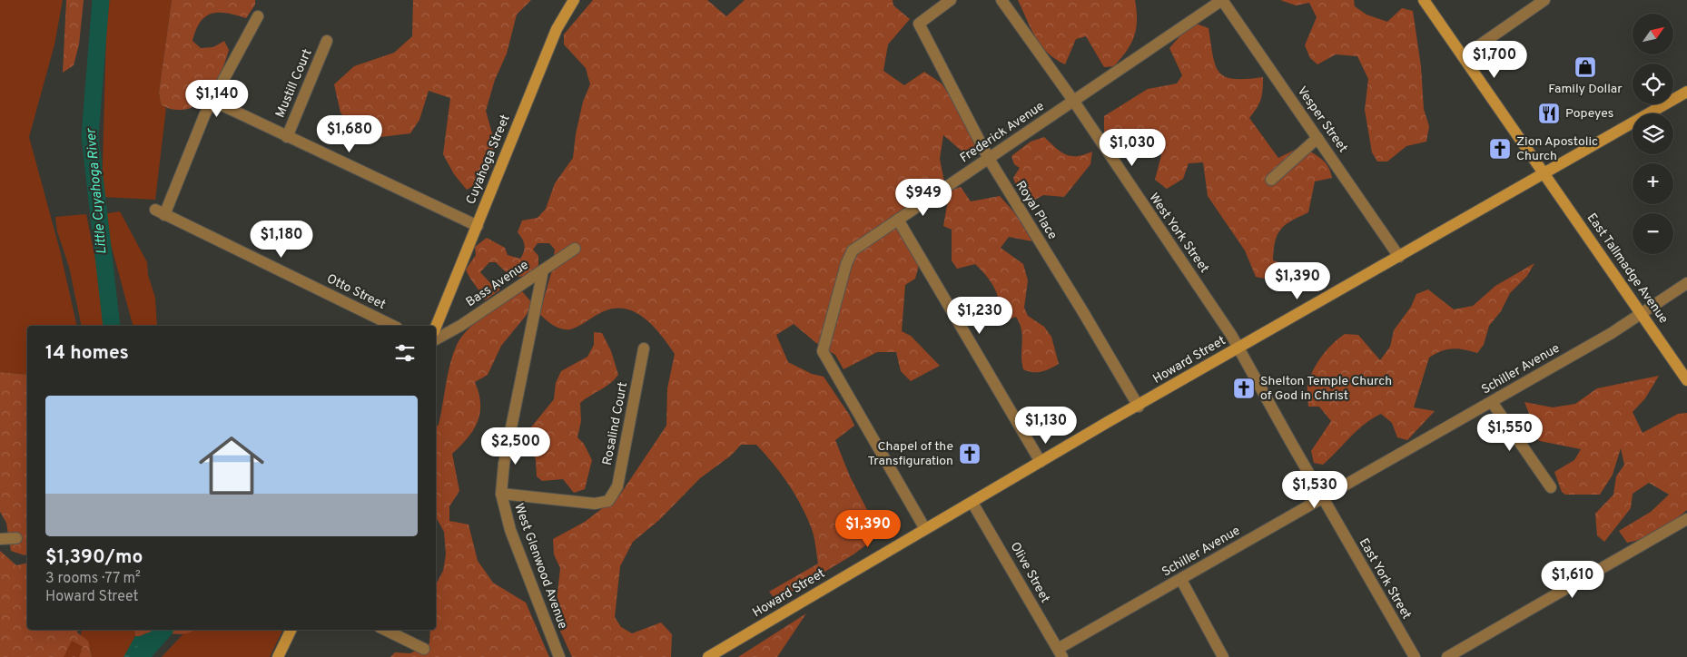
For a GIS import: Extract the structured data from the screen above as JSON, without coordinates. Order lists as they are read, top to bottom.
{
  "streets": {
    "main road": ["Cuyahoga Street", "East Tallmadge Avenue", "Howard Street"],
    "street": [
      "Mustill Court",
      "Vesper Street",
      "Frederick Avenue",
      "Royal Place",
      "West York Street",
      "Bass Avenue",
      "Otto Street",
      "Schiller Avenue",
      "Rosalind Court",
      "West Glenwood Avenue",
      "Olive Street",
      "East York Street"
    ]
  },
  "crossings": [
    ["Vesper Street", "Frederick Avenue"],
    ["Vesper Street", "Howard Street"],
    ["Frederick Avenue", "Royal Place"],
    ["Frederick Avenue", "West York Street"],
    ["Frederick Avenue", "Howard Street"],
    ["Royal Place", "Howard Street"],
    ["West York Street", "Howard Street"],
    ["West York Street", "East York Street"],
    ["East Tallmadge Avenue", "Howard Street"],
    ["East Tallmadge Avenue", "Schiller Avenue"],
    ["Bass Avenue", "West Glenwood Avenue"],
    ["Howard Street", "Olive Street"],
    ["Howard Street", "East York Street"],
    ["Schiller Avenue", "Olive Street"],
    ["Schiller Avenue", "East York Street"],
    ["Rosalind Court", "West Glenwood Avenue"]
  ],
  "water": ["Little Cuyahoga River"],
  "places": {
    "shop": ["Family Dollar"],
    "restaurant": ["Popeyes"],
    "church": ["Zion Apostolic Church", "Shelton Temple Church of God in Christ", "Chapel of the Transfiguration"]
  },
  "north": "top right",
  "page": {
    "map_buttons": ["+", "−"],
    "price": [
      "$1,700",
      "$1,140",
      "$1,680",
      "$1,030",
      "$949",
      "$1,180",
      "$1,390",
      "$1,230",
      "$1,130",
      "$1,550",
      "$2,500",
      "$1,530",
      "$1,390",
      "$1,610"
    ],
    "heading": "14 homes",
    "list": [
      {
        "name": "$1,390/mo",
        "note": "3 rooms · 77 m² · Howard Street"
      }
    ]
  }
}
